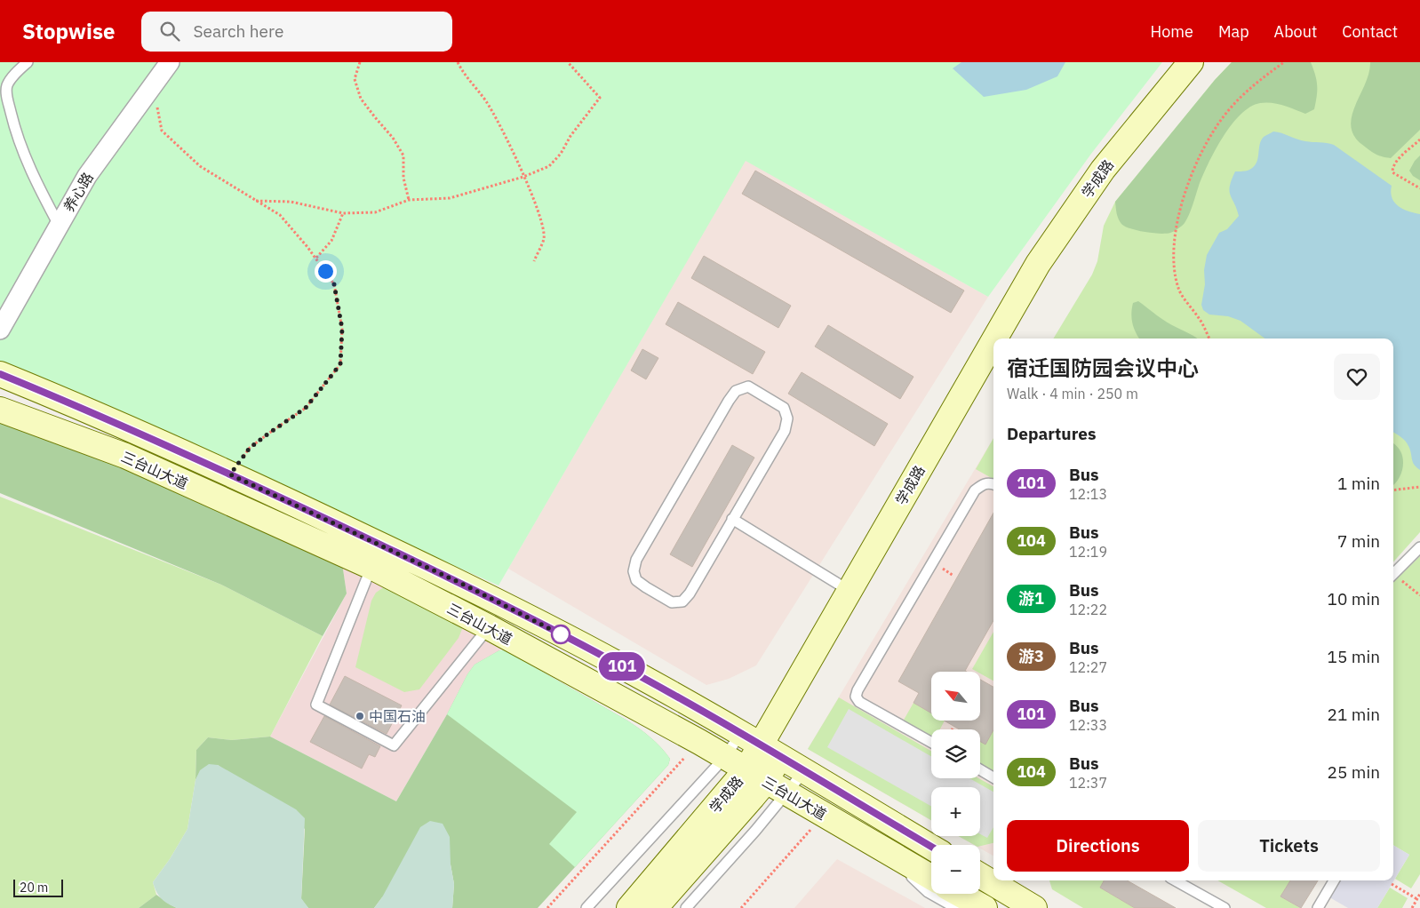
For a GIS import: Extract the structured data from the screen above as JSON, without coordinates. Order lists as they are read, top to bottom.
{
  "streets": {
    "main road": ["学成路", "三台山大道"],
    "street": ["养心路"]
  },
  "crossings": [
    ["学成路", "三台山大道"]
  ],
  "places": ["中国石油"],
  "lines": ["bus line 101"],
  "scale_bar": "20 m",
  "north": "top left",
  "page": {
    "header": "Stopwise",
    "search": "Search here",
    "nav": [
      "Home",
      "Map",
      "About",
      "Contact"
    ],
    "on_map": "101",
    "heading": [
      ["宿迁国防园会议中心", "Walk · 4 min · 250 m"],
      "Departures"
    ],
    "list": [
      {
        "mark": "101",
        "name": "Bus",
        "note": "12:13",
        "value": "1 min"
      },
      {
        "mark": "104",
        "name": "Bus",
        "note": "12:19",
        "value": "7 min"
      },
      {
        "mark": "游1",
        "name": "Bus",
        "note": "12:22",
        "value": "10 min"
      },
      {
        "mark": "游3",
        "name": "Bus",
        "note": "12:27",
        "value": "15 min"
      },
      {
        "mark": "101",
        "name": "Bus",
        "note": "12:33",
        "value": "21 min"
      },
      {
        "mark": "104",
        "name": "Bus",
        "note": "12:37",
        "value": "25 min"
      }
    ],
    "map_buttons": ["+", "−"],
    "buttons": ["Directions", "Tickets"],
    "scale": "20 m"
  }
}
